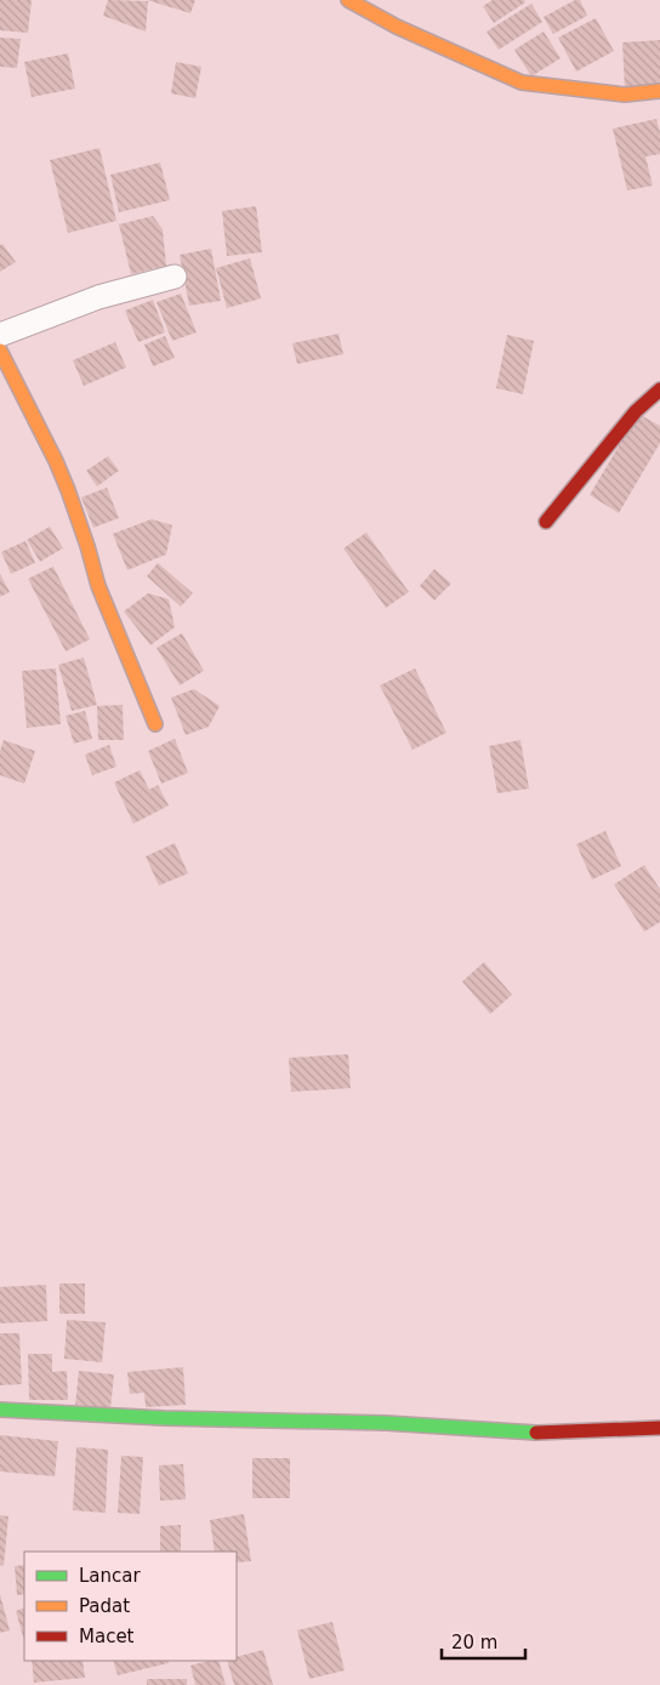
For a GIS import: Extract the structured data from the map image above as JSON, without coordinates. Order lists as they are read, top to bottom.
{
  "legend": ["Lancar", "Padat", "Macet"],
  "scale_bar": "20 m"
}
